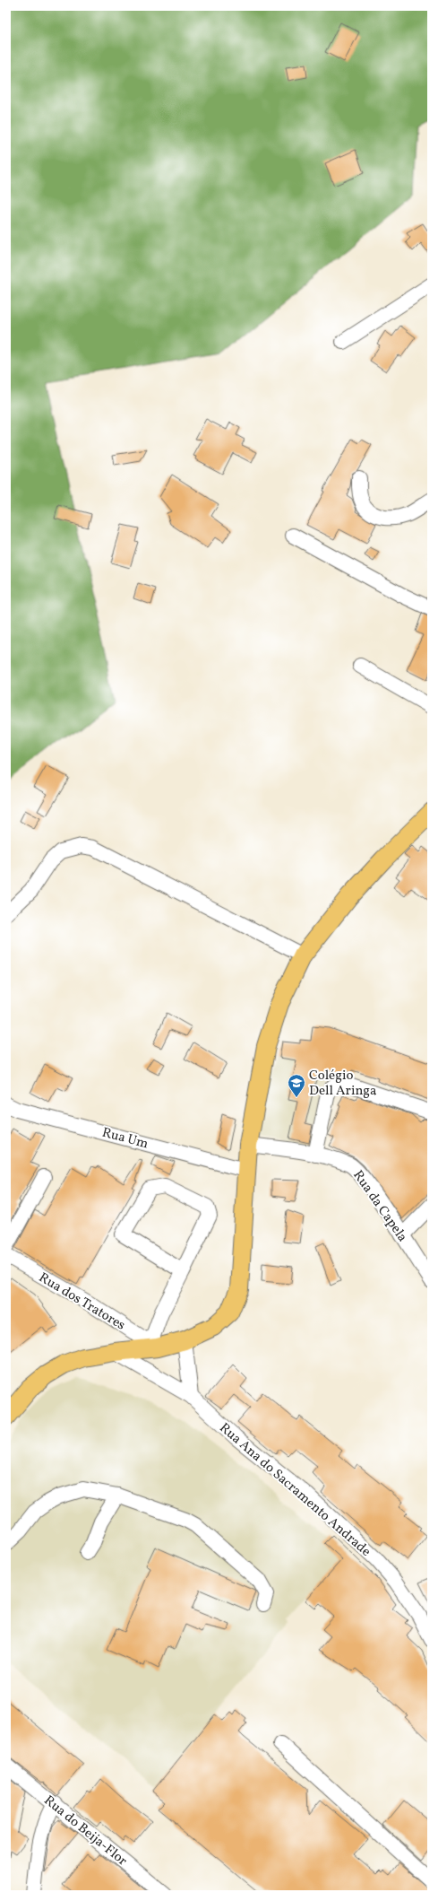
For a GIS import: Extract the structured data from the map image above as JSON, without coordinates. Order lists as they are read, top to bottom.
{
  "streets": {
    "street": [
      "Rua Um",
      "Rua da Capela",
      "Rua dos Tratores",
      "Rua Ana do Sacramento Andrade",
      "Rua do Beija-Flor"
    ]
  },
  "places": {
    "school or university": ["Colégio Dell Aringa"]
  }
}
